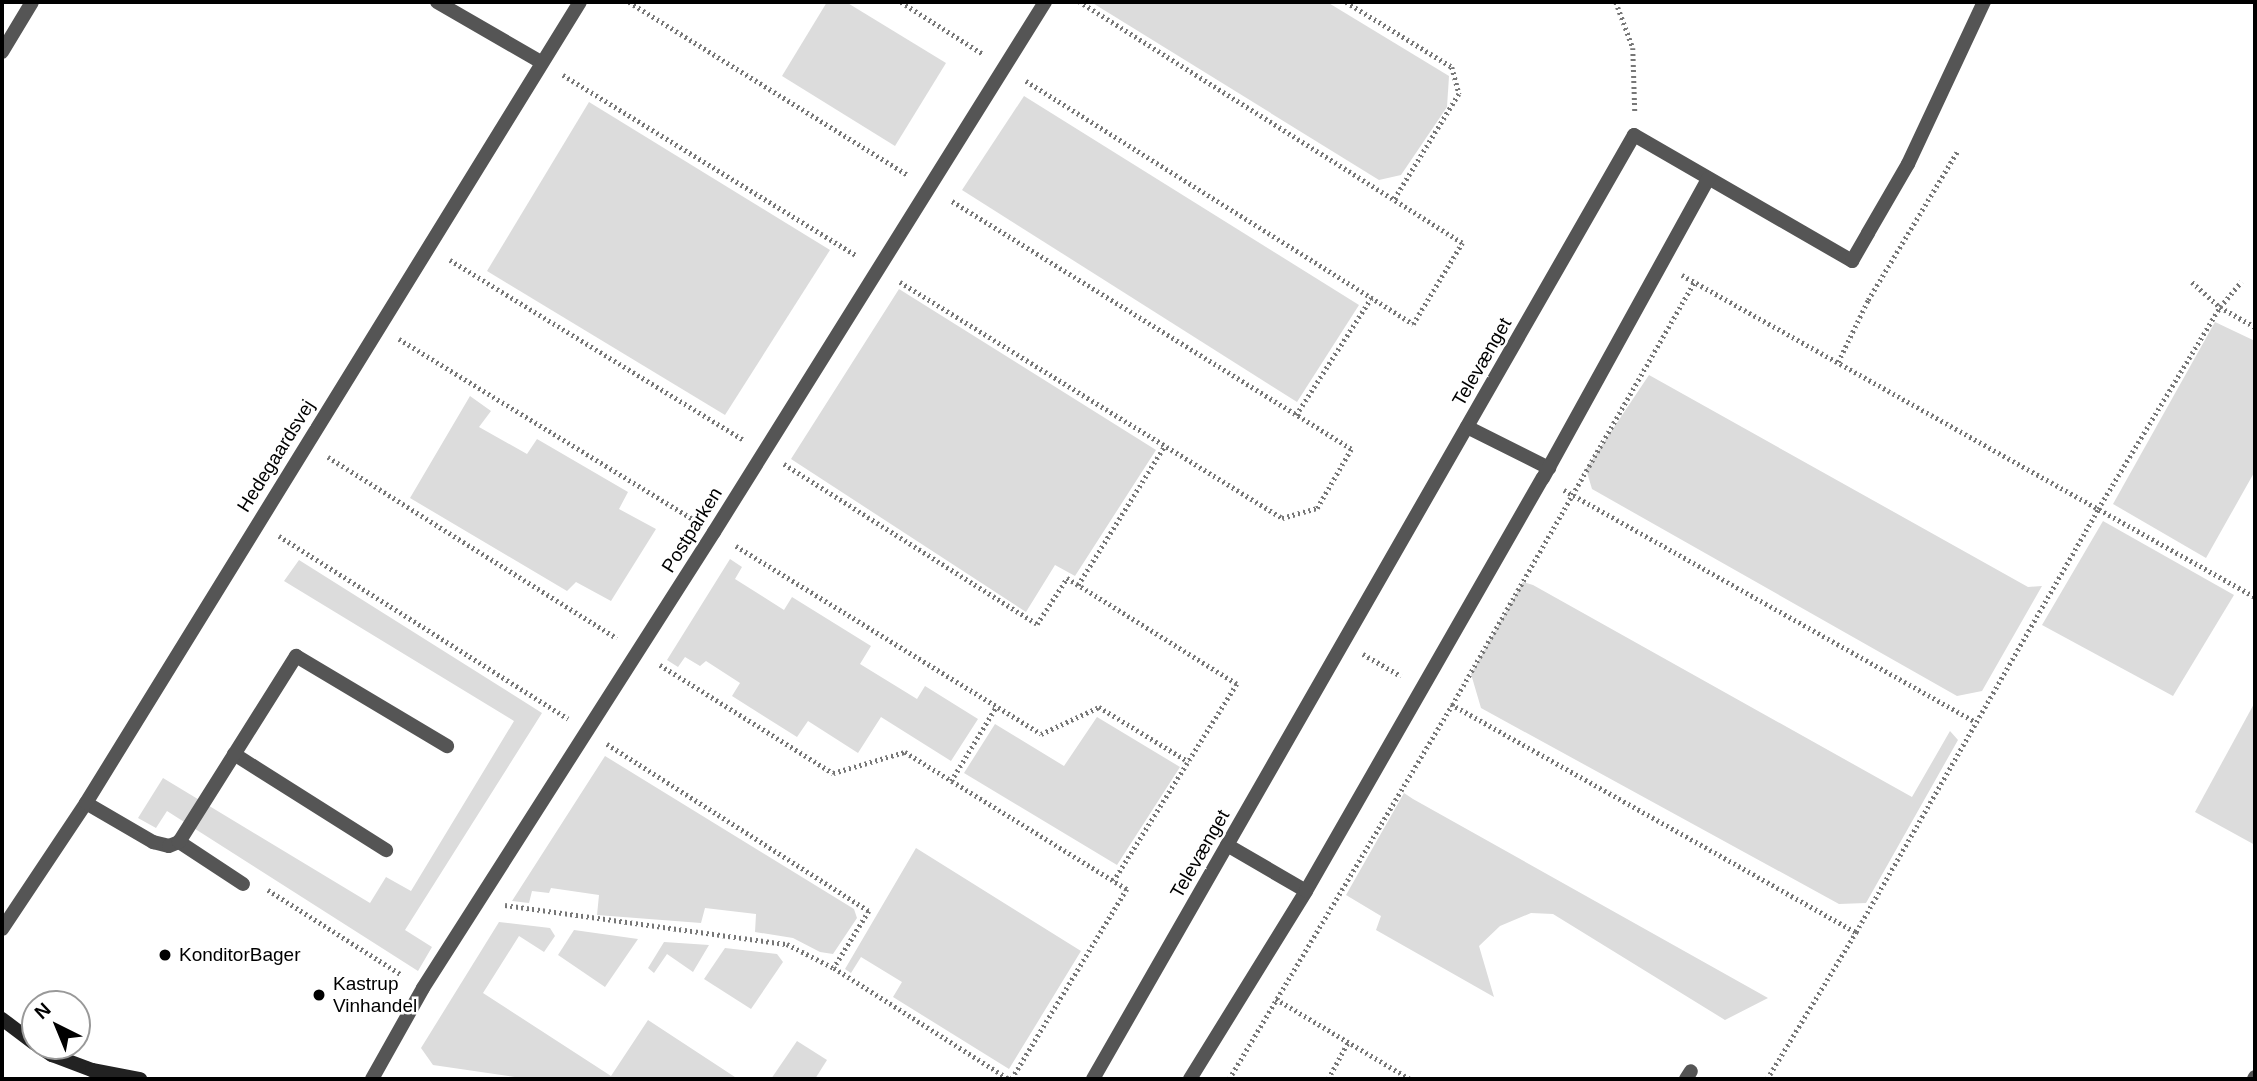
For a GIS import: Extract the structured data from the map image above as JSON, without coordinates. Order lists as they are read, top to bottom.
{
  "streets": {
    "street": ["Televænget", "Hedegaardsvej", "Postparken"]
  },
  "places": ["KonditorBager", "Kastrup Vinhandel"],
  "north": "top left"
}
